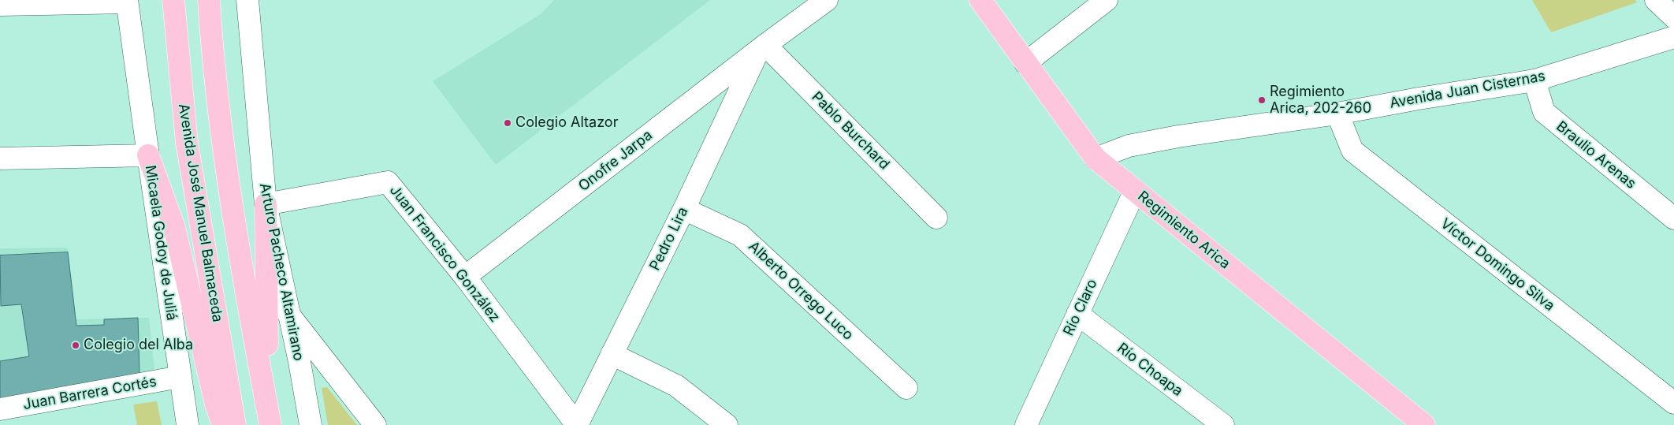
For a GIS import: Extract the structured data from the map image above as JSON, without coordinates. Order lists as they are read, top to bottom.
{
  "streets": {
    "main road": ["Avenida José Manuel Balmaceda", "Regimiento Arica"],
    "street": [
      "Avenida Juan Cisternas",
      "Pablo Burchard",
      "Braulio Arenas",
      "Onofre Jarpa",
      "Pedro Lira",
      "Micaela Godoy de Juliá",
      "Juan Francisco González",
      "Víctor Domingo Silva",
      "Arturo Pacheco Altamirano",
      "Alberto Orrego Luco",
      "Río Claro",
      "Río Choapa",
      "Juan Barrera Cortés"
    ]
  },
  "crossings": [
    ["Avenida Juan Cisternas", "Braulio Arenas"],
    ["Avenida Juan Cisternas", "Regimiento Arica"],
    ["Avenida Juan Cisternas", "Víctor Domingo Silva"],
    ["Pablo Burchard", "Onofre Jarpa"],
    ["Pablo Burchard", "Pedro Lira"],
    ["Onofre Jarpa", "Pedro Lira"],
    ["Onofre Jarpa", "Juan Francisco González"],
    ["Regimiento Arica", "Río Claro"],
    ["Pedro Lira", "Juan Francisco González"],
    ["Pedro Lira", "Alberto Orrego Luco"],
    ["Micaela Godoy de Juliá", "Juan Barrera Cortés"],
    ["Juan Francisco González", "Arturo Pacheco Altamirano"],
    ["Río Claro", "Río Choapa"]
  ],
  "places": ["Regimiento Arica, 202-260", "Colegio Altazor", "Colegio del Alba"]
}
